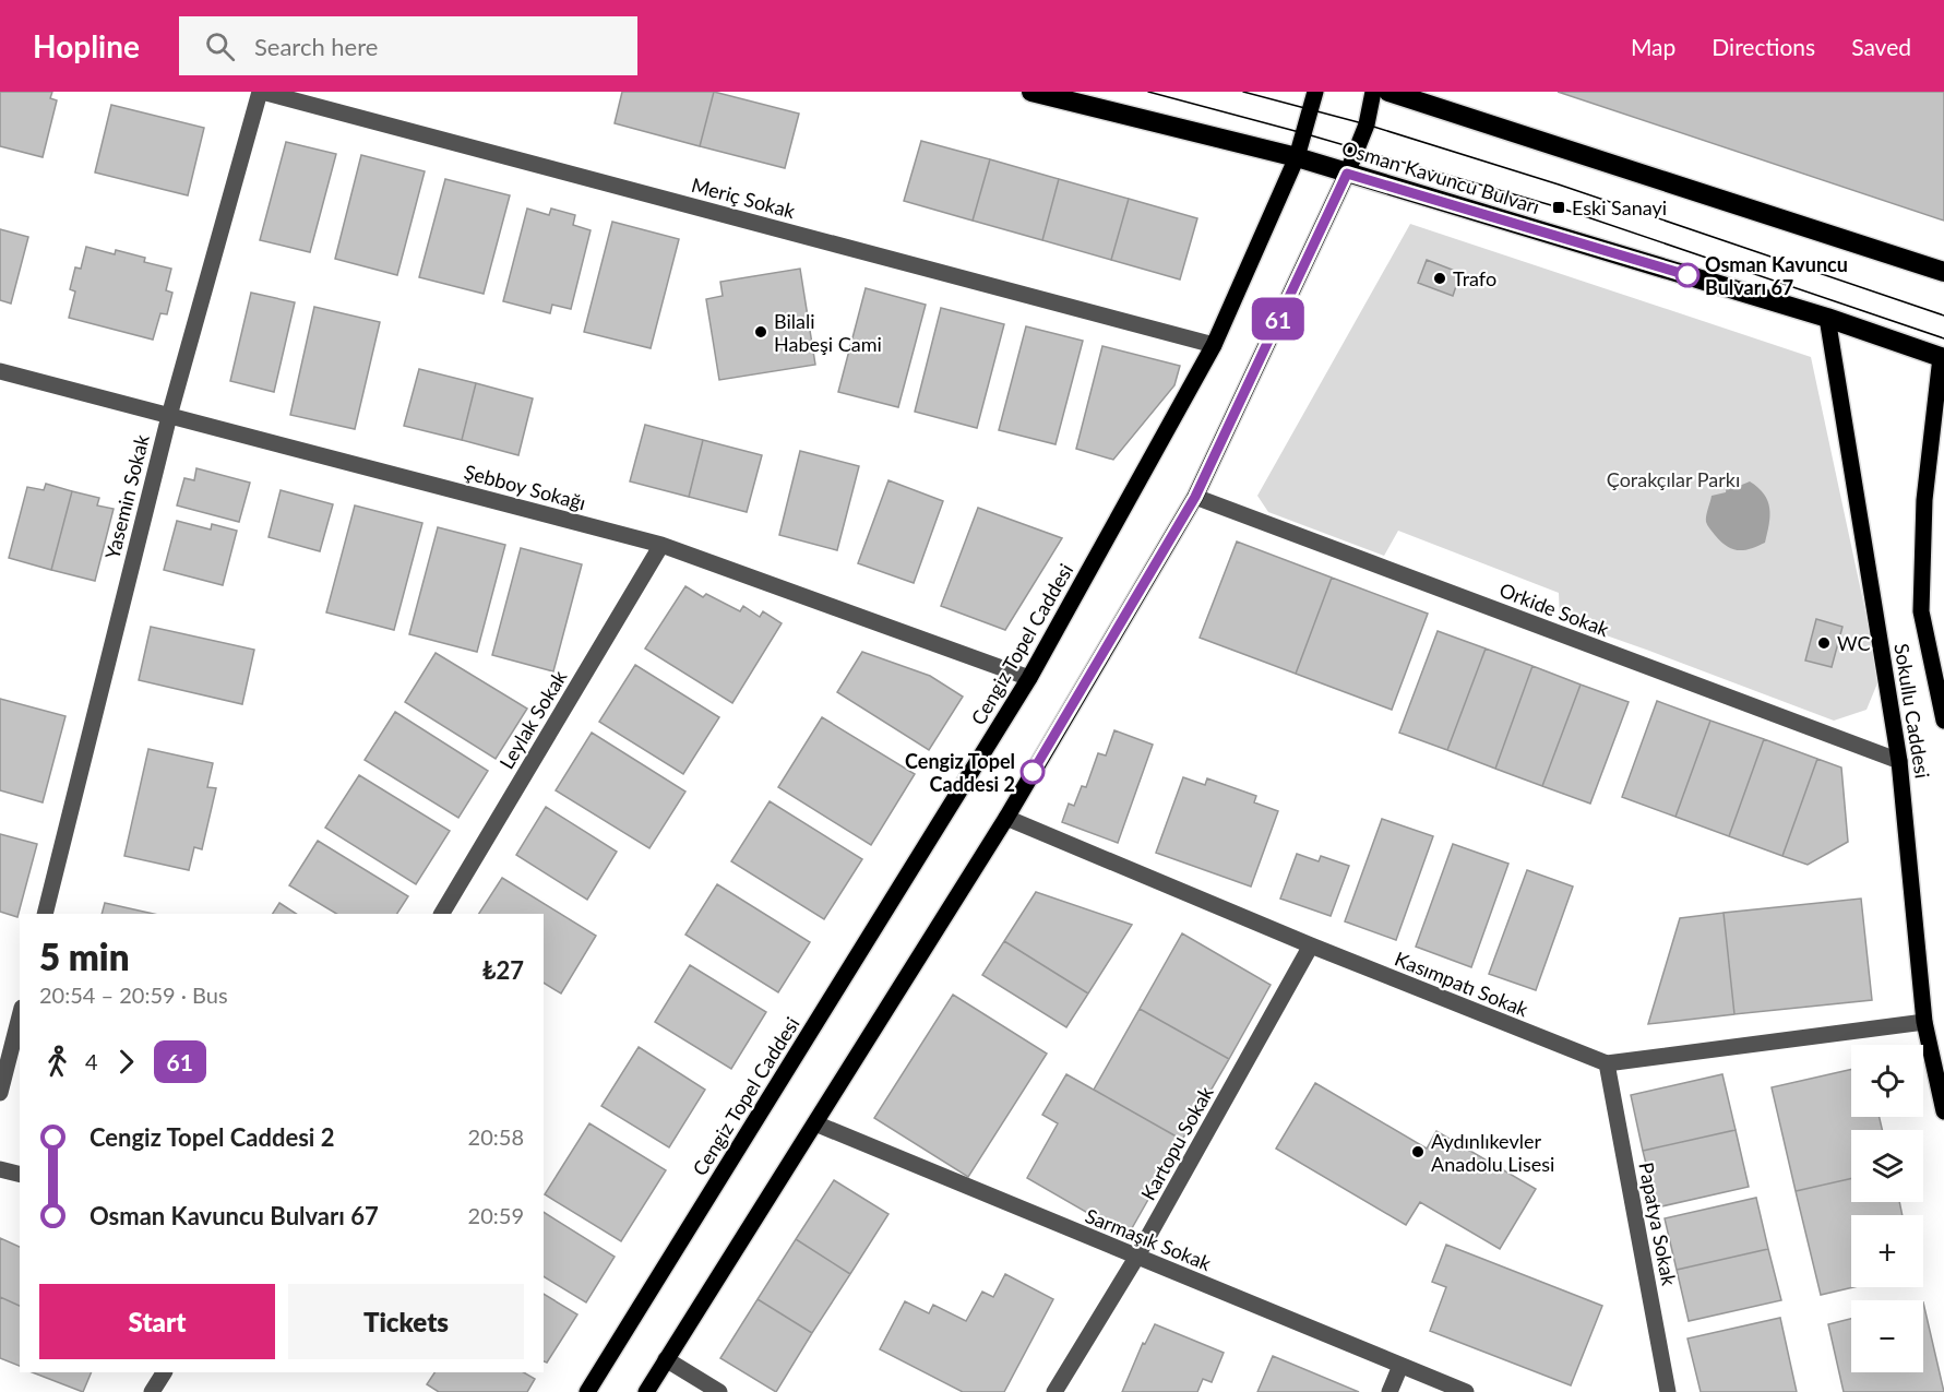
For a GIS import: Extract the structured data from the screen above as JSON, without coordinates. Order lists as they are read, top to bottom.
{
  "streets": {
    "highway": ["Osman Kavuncu Bulvarı"],
    "main road": ["Cengiz Topel Caddesi", "Sokullu Caddesi"],
    "street": [
      "Meriç Sokak",
      "Şebboy Sokağı",
      "Yasemin Sokak",
      "Orkide Sokak",
      "Leylak Sokak",
      "Kasımpatı Sokak",
      "Kartopu Sokak",
      "Papatya Sokak",
      "Sarmaşık Sokak"
    ]
  },
  "crossings": [
    ["Osman Kavuncu Bulvarı", "Cengiz Topel Caddesi"],
    ["Osman Kavuncu Bulvarı", "Sokullu Caddesi"],
    ["Meriç Sokak", "Yasemin Sokak"],
    ["Meriç Sokak", "Cengiz Topel Caddesi"],
    ["Şebboy Sokağı", "Yasemin Sokak"],
    ["Şebboy Sokağı", "Cengiz Topel Caddesi"],
    ["Şebboy Sokağı", "Leylak Sokak"],
    ["Orkide Sokak", "Sokullu Caddesi"],
    ["Sokullu Caddesi", "Kasımpatı Sokak"],
    ["Kasımpatı Sokak", "Kartopu Sokak"],
    ["Kasımpatı Sokak", "Papatya Sokak"],
    ["Kartopu Sokak", "Sarmaşık Sokak"]
  ],
  "parks": ["Çorakçılar Parkı"],
  "places": {
    "transit": ["Eski Sanayi"],
    "other": [
      "Osman Kavuncu Bulvarı 67",
      "Trafo",
      "Bilali Habeşi Cami",
      "WC",
      "Cengiz Topel Caddesi 2",
      "Aydınlıkevler Anadolu Lisesi"
    ]
  },
  "lines": ["bus line 61"],
  "page": {
    "header": "Hopline",
    "search": "Search here",
    "nav": ["Map", "Directions", "Saved"],
    "on_map": "61",
    "heading": ["5 min", "20:54 – 20:59 · Bus", "₺27"],
    "legs": ["4", "61"],
    "map_buttons": ["+", "−"],
    "list": [
      {
        "name": "Cengiz Topel Caddesi 2",
        "value": "20:58"
      },
      {
        "name": "Osman Kavuncu Bulvarı 67",
        "value": "20:59"
      }
    ],
    "buttons": ["Start", "Tickets"]
  }
}
